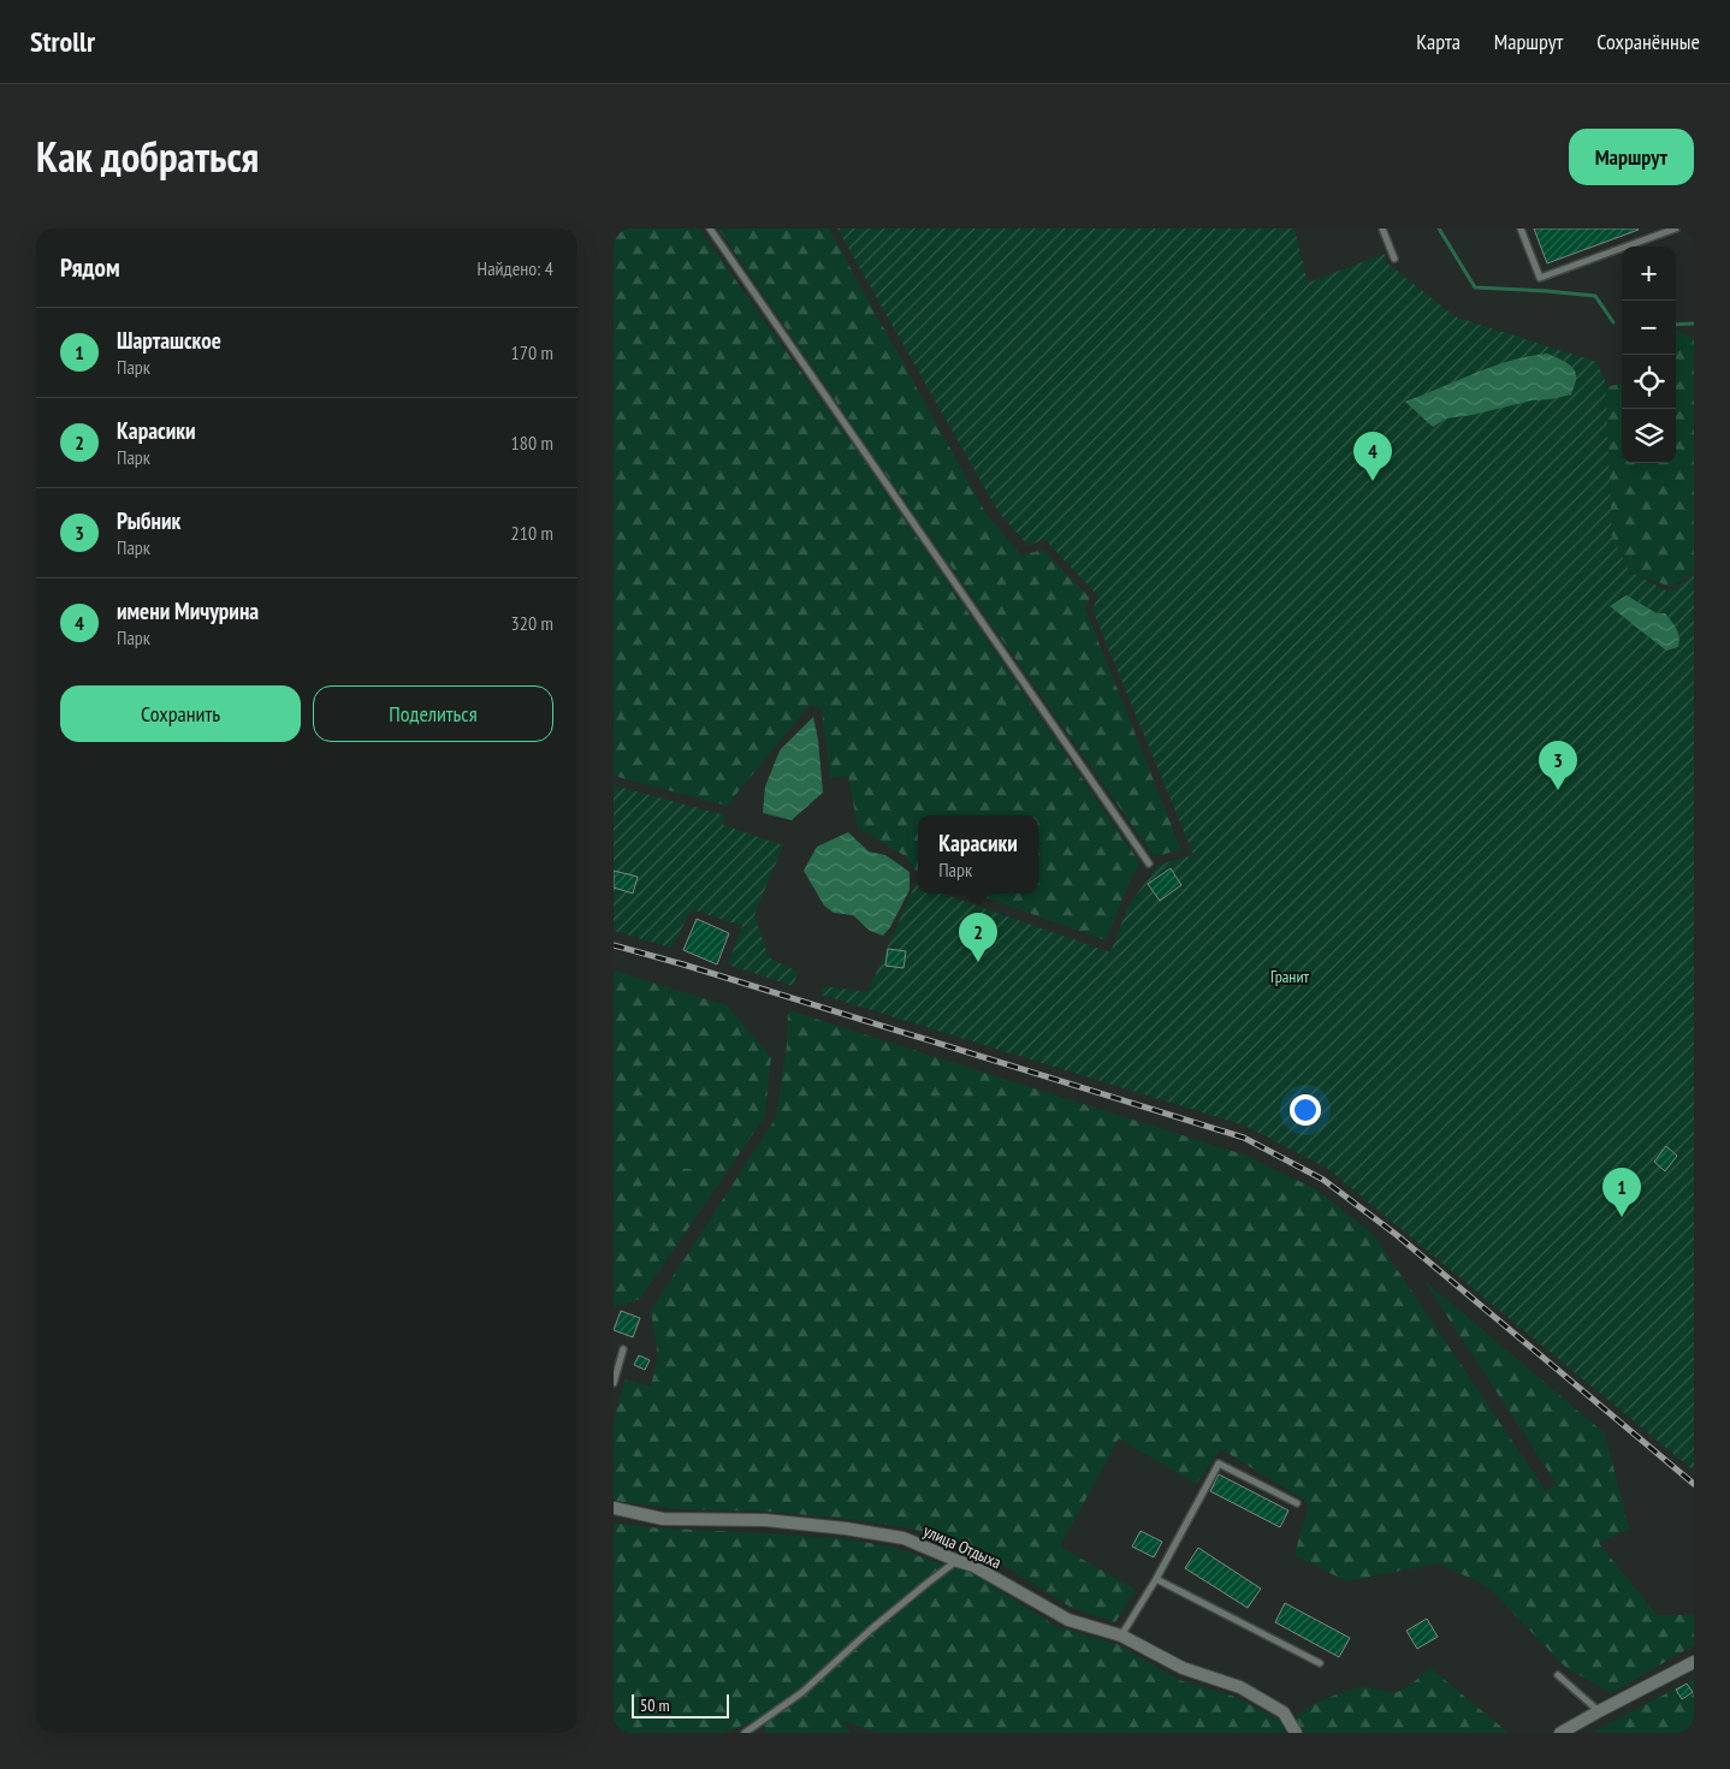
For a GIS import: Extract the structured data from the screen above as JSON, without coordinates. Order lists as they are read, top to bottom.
{
  "streets": {
    "street": ["улица Отдыха"]
  },
  "parks": ["Гранит"],
  "scale_bar": "50 m",
  "page": {
    "header": "Strollr",
    "nav": ["Карта", "Маршрут", "Сохранённые"],
    "title": "Как добраться",
    "buttons": [
      "Маршрут",
      ["Сохранить", "Поделиться"]
    ],
    "heading": ["Рядом", "Найдено: 4"],
    "map_buttons": ["+", "−"],
    "list": [
      {
        "mark": "1",
        "name": "Шарташское",
        "note": "Парк",
        "value": "170 m"
      },
      {
        "mark": "2",
        "name": "Карасики",
        "note": "Парк",
        "value": "180 m"
      },
      {
        "mark": "3",
        "name": "Рыбник",
        "note": "Парк",
        "value": "210 m"
      },
      {
        "mark": "4",
        "name": "имени Мичурина",
        "note": "Парк",
        "value": "320 m"
      }
    ],
    "pins": [
      "4",
      "3",
      "2",
      "1"
    ],
    "popup": ["Карасики", "Парк"],
    "scale": "50 m"
  }
}
